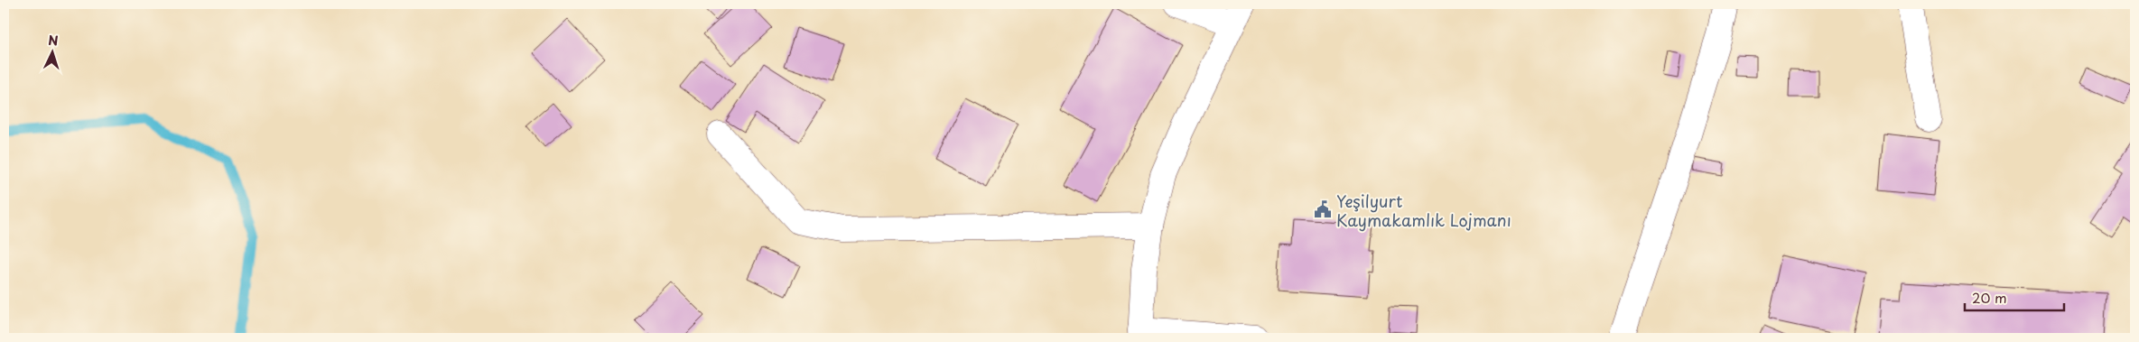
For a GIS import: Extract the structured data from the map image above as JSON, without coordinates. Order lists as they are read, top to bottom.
{
  "places": {
    "public building": ["Yeşilyurt Kaymakamlık Lojmanı"]
  },
  "scale_bar": "20 m",
  "north": "top"
}
